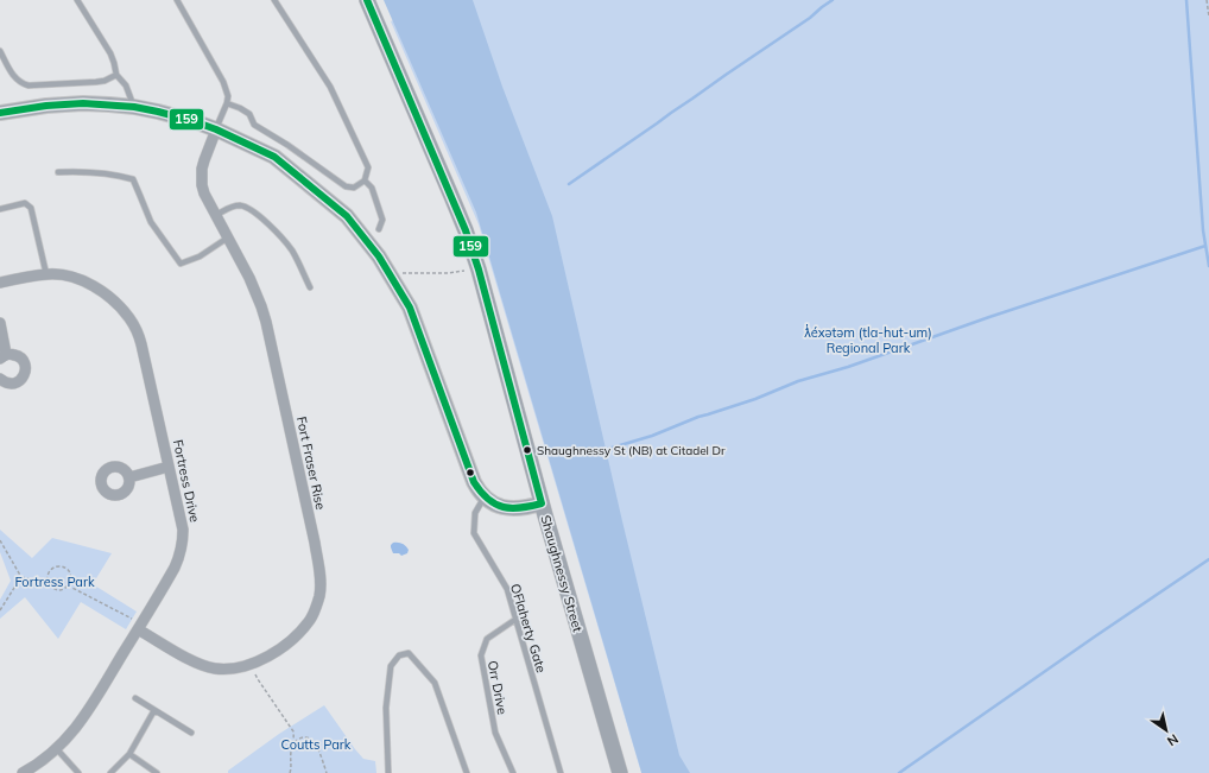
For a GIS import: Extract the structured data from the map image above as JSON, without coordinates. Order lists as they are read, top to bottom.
{
  "streets": {
    "main road": ["Shaughnessy Street"],
    "street": ["Fort Fraser Rise", "Fortress Drive"],
    "lane": ["OFlaherty Gate", "Orr Drive"]
  },
  "crossings": [
    ["Fort Fraser Rise", "Fortress Drive"],
    ["OFlaherty Gate", "Orr Drive"]
  ],
  "parks": ["ƛ̓éxətəm (tla-hut-um) Regional Park", "Fortress Park", "Coutts Park"],
  "places": ["Shaughnessy St (NB) at Citadel Dr"],
  "lines": ["transit line 159"],
  "north": "bottom right"
}
